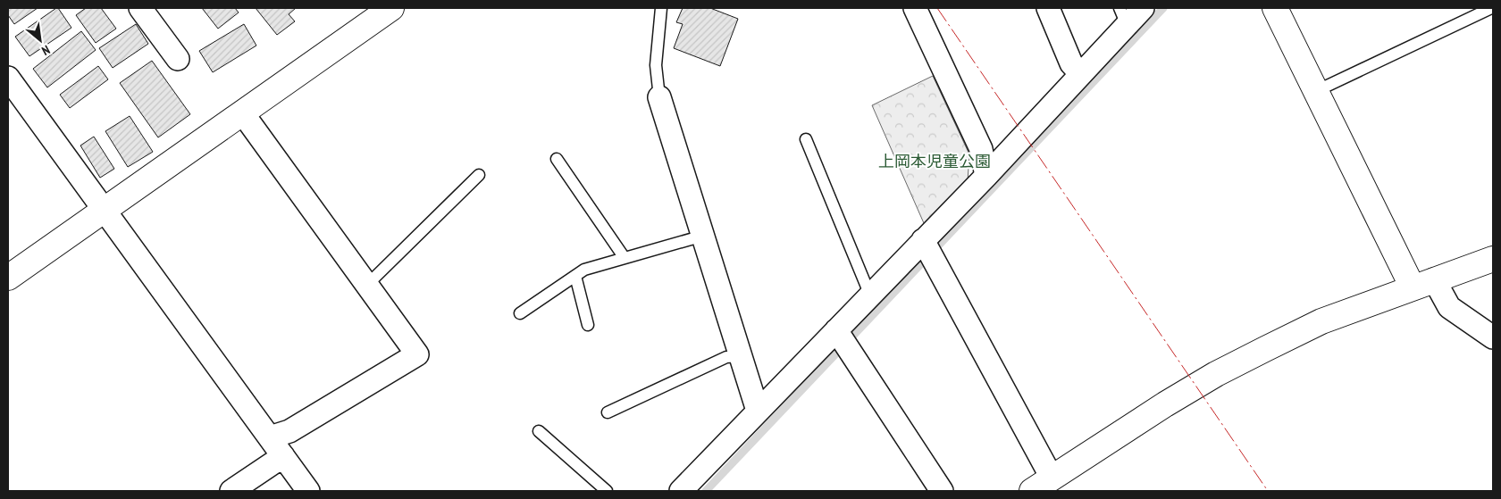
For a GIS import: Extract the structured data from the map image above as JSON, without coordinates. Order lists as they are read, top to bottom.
{
  "parks": ["上岡本児童公園"],
  "north": "bottom right"
}
